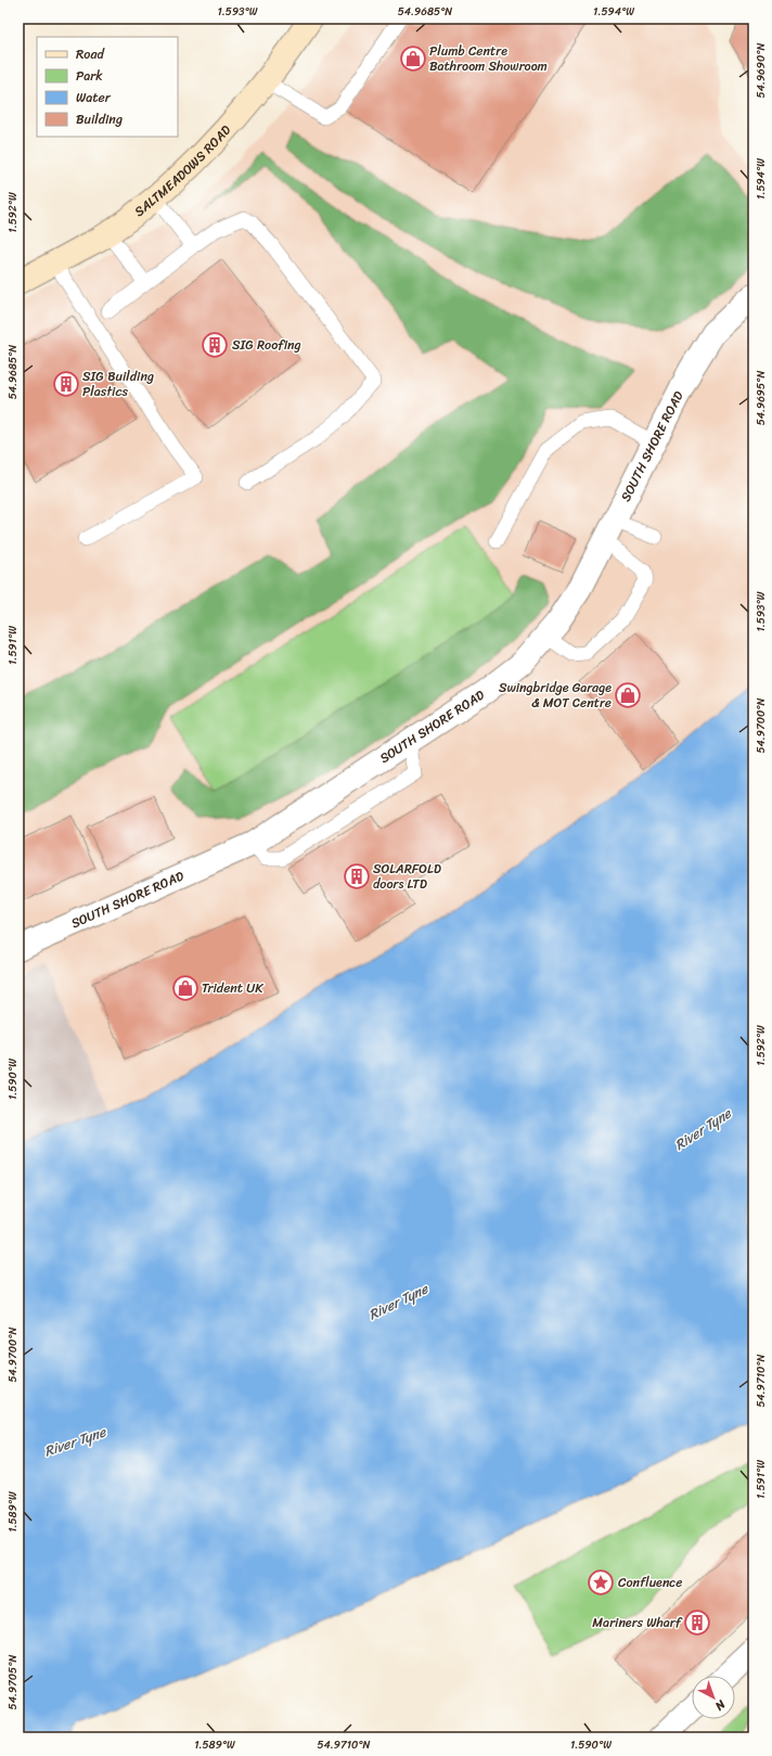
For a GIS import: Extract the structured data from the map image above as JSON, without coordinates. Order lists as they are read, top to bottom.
{
  "streets": {
    "street": ["SALTMEADOWS ROAD", "SOUTH SHORE ROAD"]
  },
  "water": ["River Tyne"],
  "places": {
    "shop": ["Plumb Centre Bathroom Showroom", "Swingbridge Garage & MOT Centre", "Trident UK"],
    "building": [
      "SIG Roofing",
      "SIG Building Plastics",
      "SOLARFOLD doors LTD",
      "Mariners Wharf"
    ],
    "place": ["Confluence"]
  },
  "legend": [
    "Road",
    "Park",
    "Water",
    "Building"
  ],
  "north": "bottom right",
  "coordinates": [
    "1.593°W",
    "54.9685°N",
    "1.594°W",
    "54.9690°N",
    "1.592°W",
    "54.9695°N",
    "1.591°W",
    "54.9700°N",
    "1.590°W",
    "54.9710°N",
    "1.589°W",
    "54.9705°N"
  ]
}
